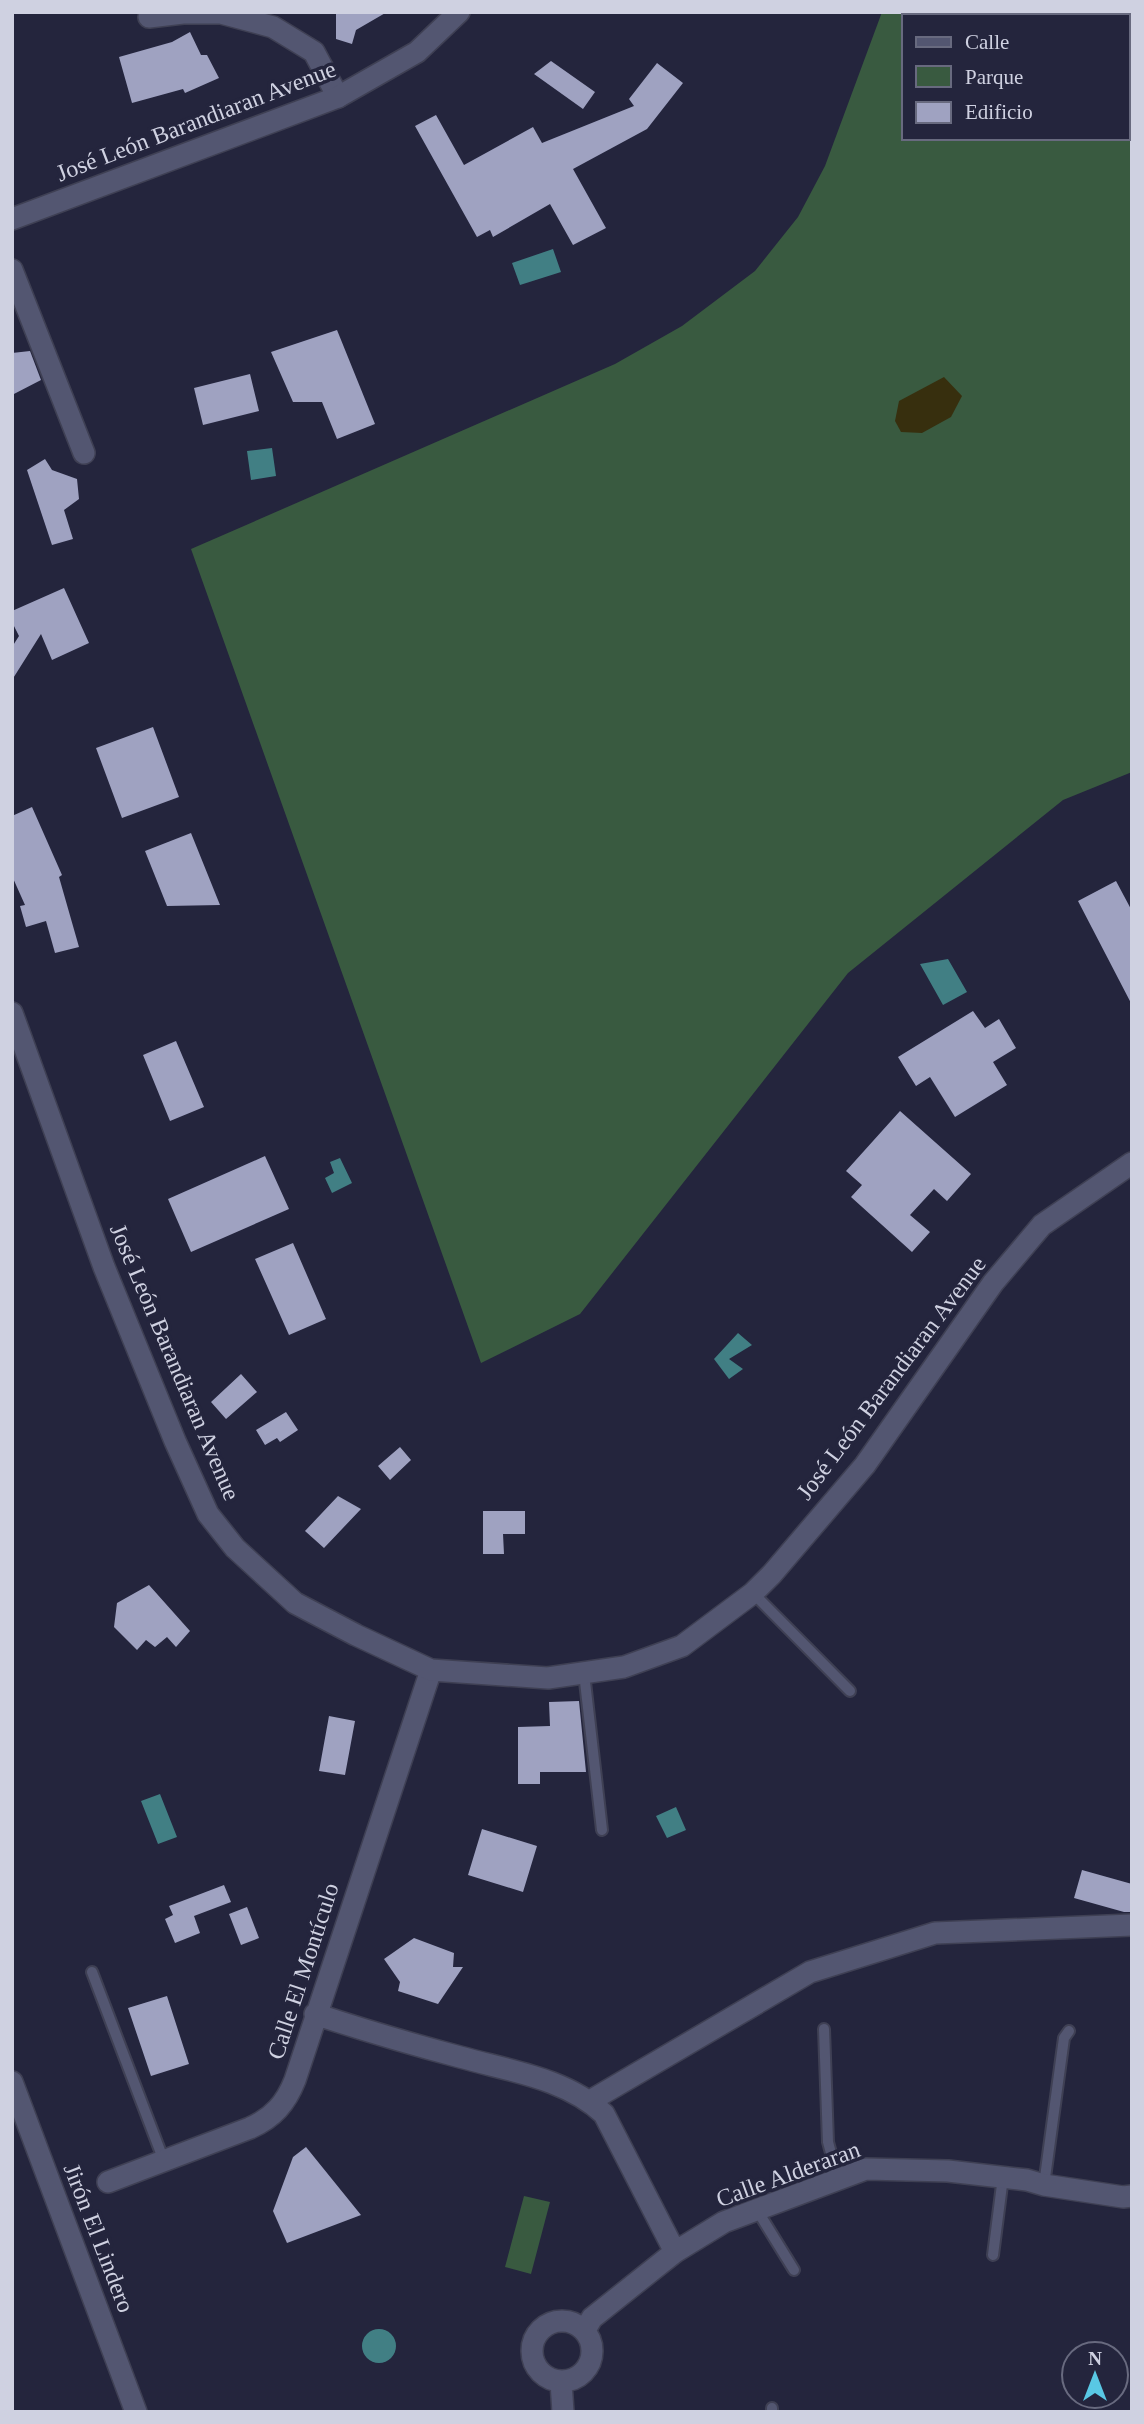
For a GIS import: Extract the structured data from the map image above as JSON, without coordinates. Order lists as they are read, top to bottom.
{
  "streets": {
    "street": [
      "José León Barandiaran Avenue",
      "Calle El Montículo",
      "Calle Alderaran",
      "Jirón El Lindero"
    ]
  },
  "crossings": [
    ["José León Barandiaran Avenue", "Calle El Montículo"]
  ],
  "legend": ["Calle", "Parque", "Edificio"],
  "north": "top"
}
